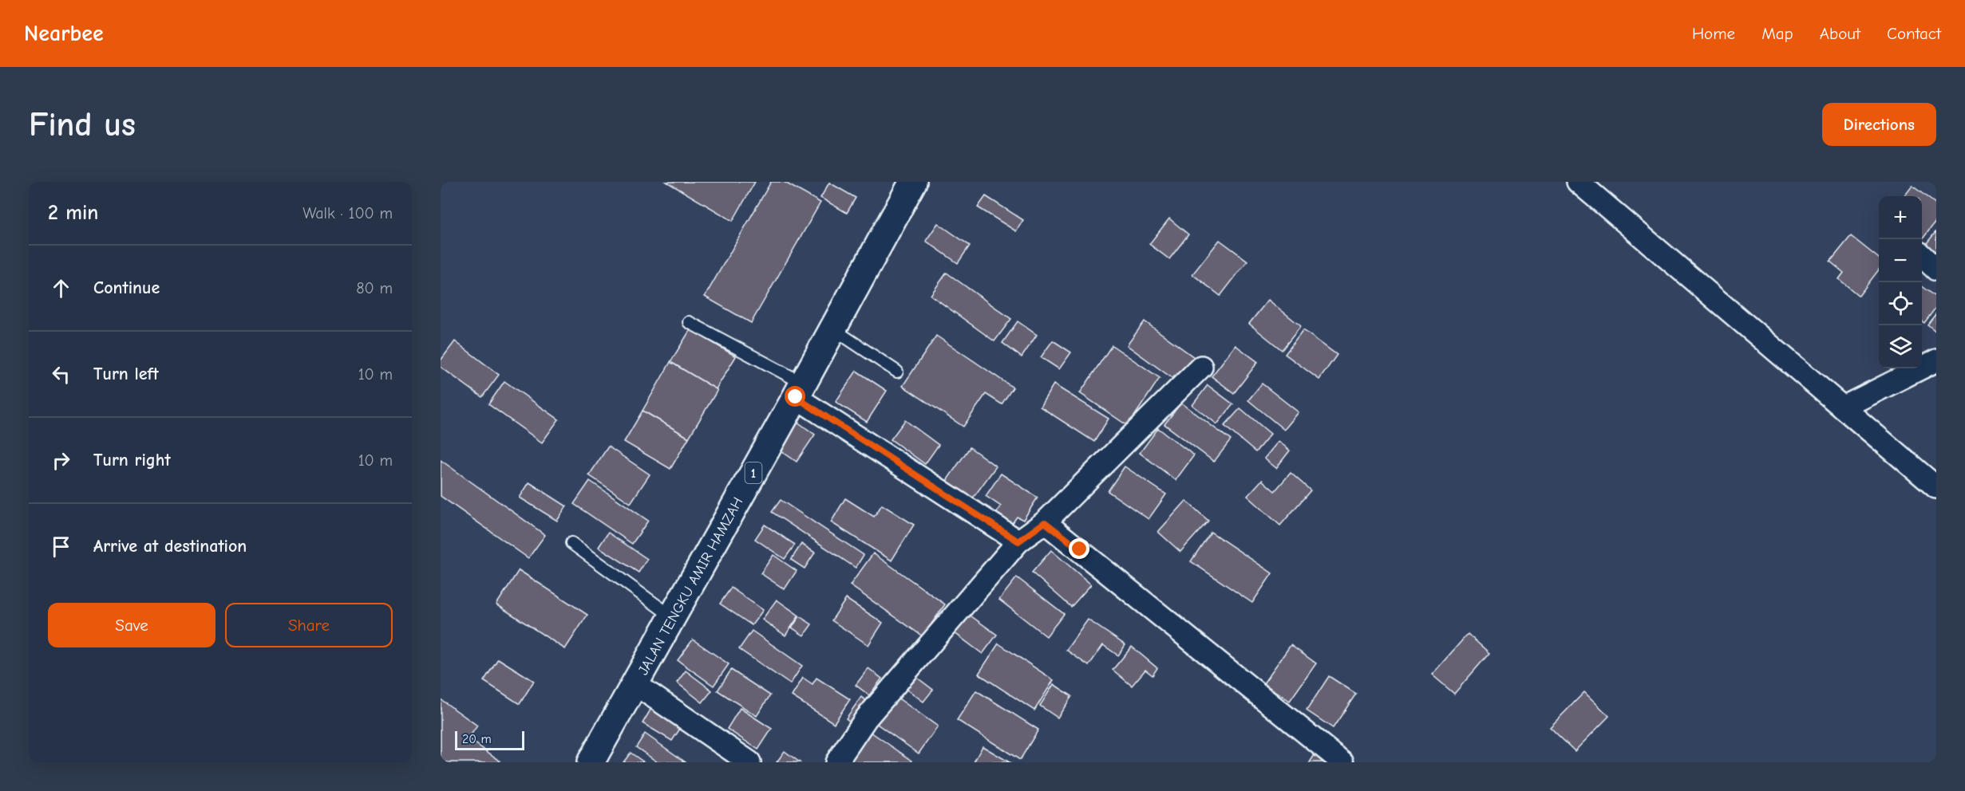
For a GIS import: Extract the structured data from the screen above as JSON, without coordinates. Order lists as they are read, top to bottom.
{
  "streets": {
    "highway": ["1", "JALAN TENGKU AMIR HAMZAH"]
  },
  "scale_bar": "20 m",
  "page": {
    "header": "Nearbee",
    "nav": [
      "Home",
      "Map",
      "About",
      "Contact"
    ],
    "buttons": [
      "Directions",
      ["Save", "Share"]
    ],
    "title": "Find us",
    "heading": ["2 min", "Walk · 100 m"],
    "map_buttons": ["+", "−"],
    "list": [
      ["Continue", "80 m"],
      ["Turn left", "10 m"],
      ["Turn right", "10 m"],
      "Arrive at destination"
    ],
    "scale": "20 m"
  }
}
